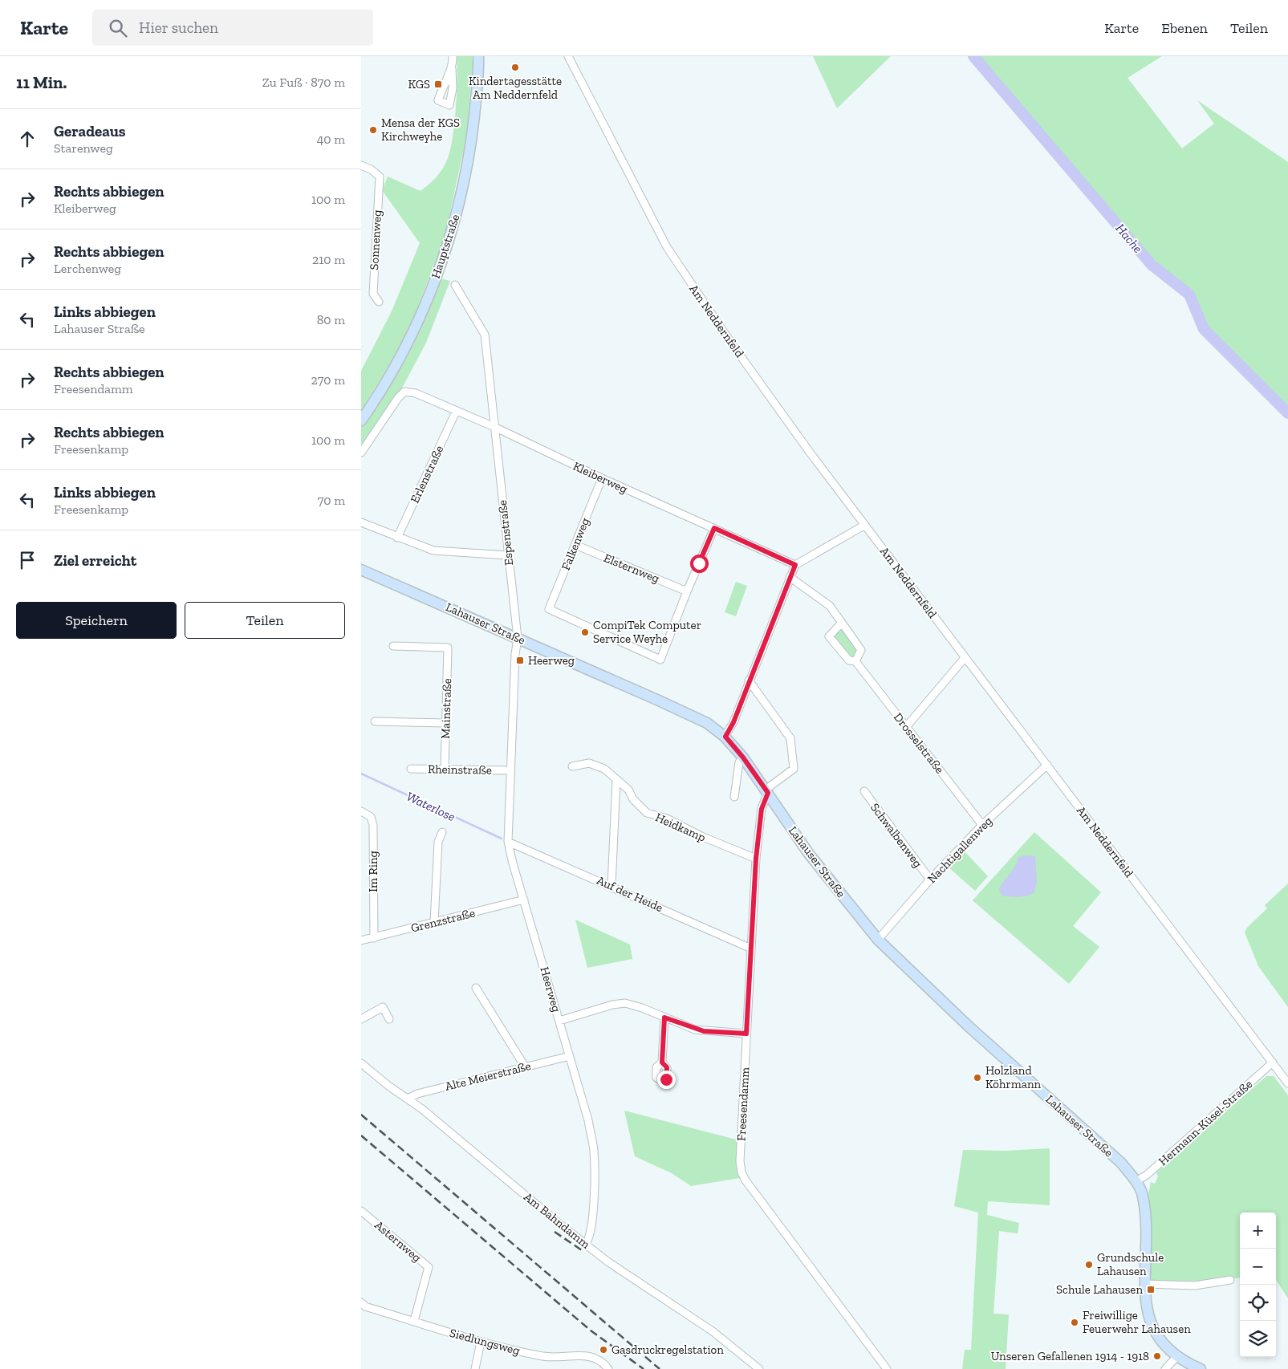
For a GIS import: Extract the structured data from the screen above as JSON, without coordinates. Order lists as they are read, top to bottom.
{
  "streets": {
    "street": [
      "Sonnenweg",
      "Hauptstraße",
      "Am Neddernfeld",
      "Erlenstraße",
      "Kleiberweg",
      "Espenstraße",
      "Falkenweg",
      "Elsternweg",
      "Lahauser Straße",
      "Mainstraße",
      "Drosselstraße",
      "Rheinstraße",
      "Heidkamp",
      "Schwalbenweg",
      "Nachtigallenweg",
      "Im Ring",
      "Auf der Heide",
      "Grenzstraße",
      "Heerweg",
      "Alte Meierstraße",
      "Freesendamm",
      "Hermann-Küsel-Straße",
      "Am Bahndamm",
      "Asternweg",
      "Siedlungsweg"
    ]
  },
  "crossings": [
    ["Am Neddernfeld", "Nachtigallenweg"],
    ["Am Neddernfeld", "Hermann-Küsel-Straße"],
    ["Erlenstraße", "Kleiberweg"],
    ["Kleiberweg", "Espenstraße"],
    ["Kleiberweg", "Falkenweg"],
    ["Espenstraße", "Lahauser Straße"],
    ["Espenstraße", "Heerweg"],
    ["Falkenweg", "Elsternweg"],
    ["Lahauser Straße", "Nachtigallenweg"],
    ["Lahauser Straße", "Heerweg"],
    ["Lahauser Straße", "Freesendamm"],
    ["Lahauser Straße", "Hermann-Küsel-Straße"],
    ["Mainstraße", "Rheinstraße"],
    ["Drosselstraße", "Nachtigallenweg"],
    ["Rheinstraße", "Heerweg"],
    ["Heidkamp", "Freesendamm"],
    ["Schwalbenweg", "Nachtigallenweg"],
    ["Im Ring", "Grenzstraße"],
    ["Auf der Heide", "Heerweg"],
    ["Auf der Heide", "Freesendamm"],
    ["Grenzstraße", "Heerweg"],
    ["Heerweg", "Alte Meierstraße"],
    ["Heerweg", "Am Bahndamm"],
    ["Alte Meierstraße", "Am Bahndamm"],
    ["Asternweg", "Siedlungsweg"]
  ],
  "water": ["Hache", "Waterlose"],
  "places": {
    "other": [
      "Kindertagesstätte Am Neddernfeld",
      "Mensa der KGS Kirchweyhe",
      "CompiTek Computer Service Weyhe",
      "Holzland Köhrmann",
      "Grundschule Lahausen",
      "Freiwillige Feuerwehr Lahausen",
      "Gasdruckregelstation",
      "Unseren Gefallenen 1914 - 1918"
    ],
    "transit": ["KGS", "Heerweg", "Schule Lahausen"]
  },
  "page": {
    "header": "Karte",
    "search": "Hier suchen",
    "nav": ["Karte", "Ebenen", "Teilen"],
    "heading": ["11 Min.", "Zu Fuß · 870 m"],
    "list": [
      ["Geradeaus", "Starenweg", "40 m"],
      ["Rechts abbiegen", "Kleiberweg", "100 m"],
      ["Rechts abbiegen", "Lerchenweg", "210 m"],
      ["Links abbiegen", "Lahauser Straße", "80 m"],
      ["Rechts abbiegen", "Freesendamm", "270 m"],
      ["Rechts abbiegen", "Freesenkamp", "100 m"],
      ["Links abbiegen", "Freesenkamp", "70 m"],
      "Ziel erreicht"
    ],
    "buttons": ["Speichern", "Teilen"],
    "map_buttons": ["+", "−"]
  }
}
